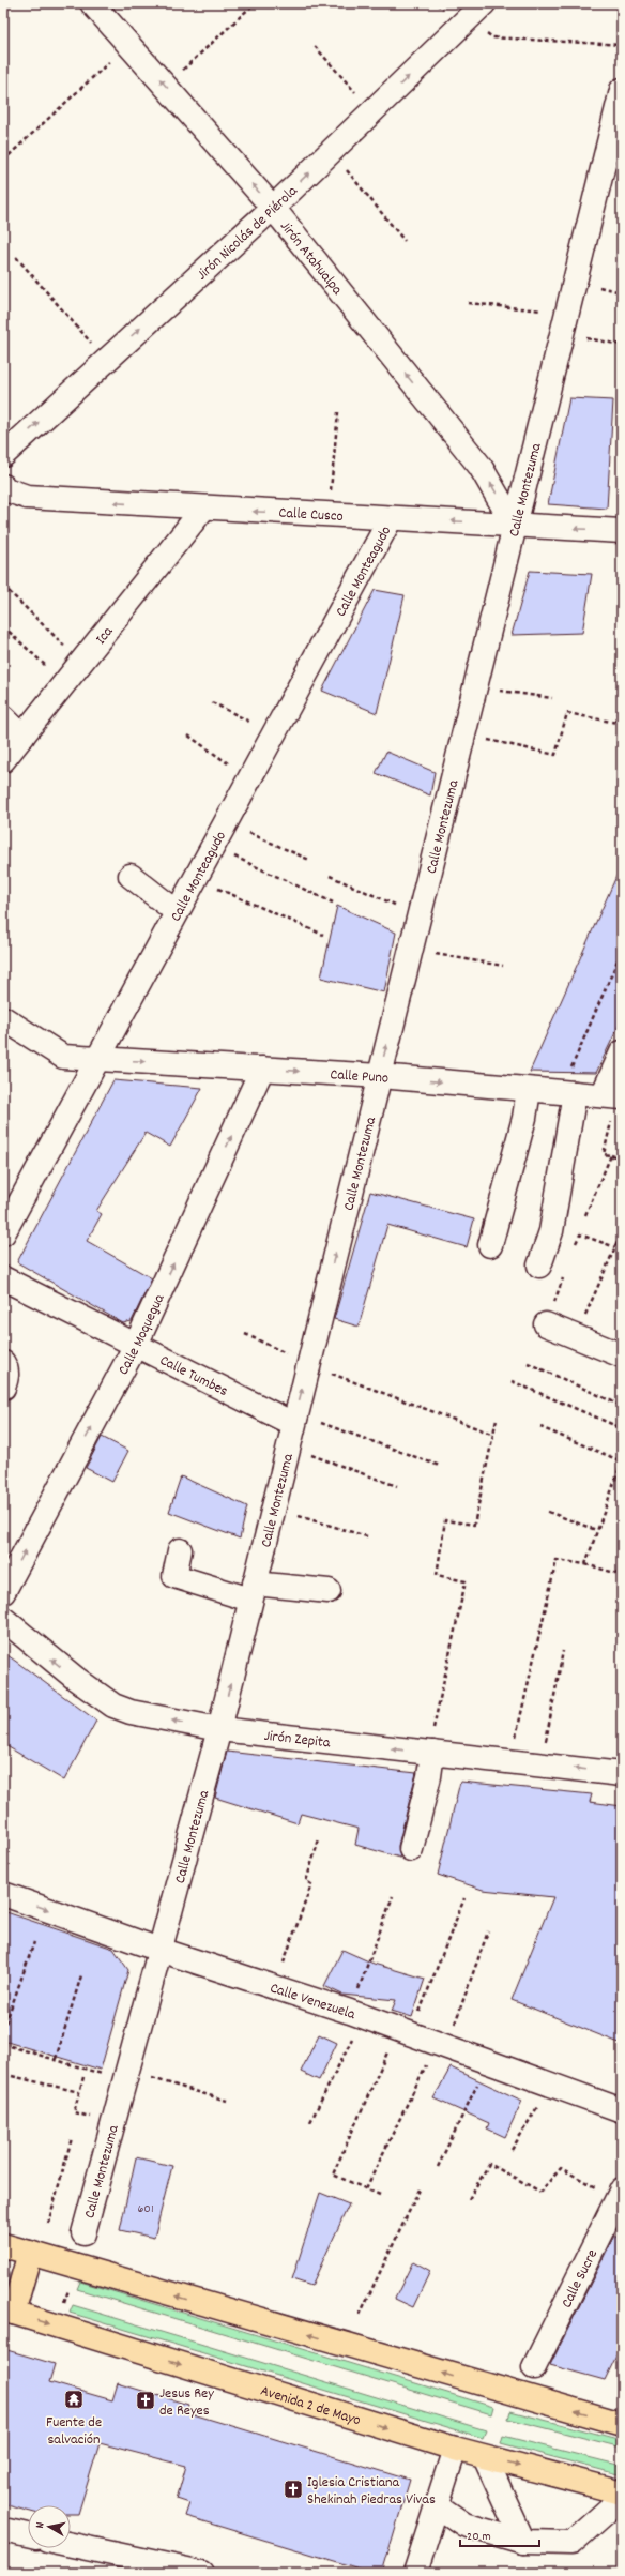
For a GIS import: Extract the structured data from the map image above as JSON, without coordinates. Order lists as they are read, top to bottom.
{
  "streets": {
    "main road": ["Avenida 2 de Mayo"],
    "street": [
      "Jirón Nicolás de Piérola",
      "Jirón Atahualpa",
      "Calle Montezuma",
      "Calle Cusco",
      "Calle Monteagudo",
      "Ica",
      "Calle Puno",
      "Calle Moquegua",
      "Calle Tumbes",
      "Jirón Zepita",
      "Calle Venezuela",
      "Calle Sucre"
    ]
  },
  "crossings": [
    ["Jirón Nicolás de Piérola", "Jirón Atahualpa"],
    ["Jirón Atahualpa", "Calle Montezuma"],
    ["Jirón Atahualpa", "Calle Cusco"],
    ["Calle Montezuma", "Calle Cusco"],
    ["Calle Montezuma", "Calle Puno"],
    ["Calle Montezuma", "Calle Tumbes"],
    ["Calle Montezuma", "Jirón Zepita"],
    ["Calle Montezuma", "Calle Venezuela"],
    ["Calle Cusco", "Calle Monteagudo"],
    ["Calle Cusco", "Ica"],
    ["Calle Monteagudo", "Calle Puno"],
    ["Calle Puno", "Calle Moquegua"],
    ["Calle Moquegua", "Calle Tumbes"]
  ],
  "one_way": [
    "Jirón Nicolás de Piérola",
    "Jirón Atahualpa",
    "Calle Cusco",
    "Calle Puno",
    "Calle Moquegua",
    "Jirón Zepita"
  ],
  "places": {
    "temple": ["Fuente de salvación"],
    "church": ["Jesus Rey de Reyes", "Iglesia Cristiana Shekinah Piedras Vivas"]
  },
  "house_numbers": ["601"],
  "scale_bar": "20 m",
  "north": "left"
}
